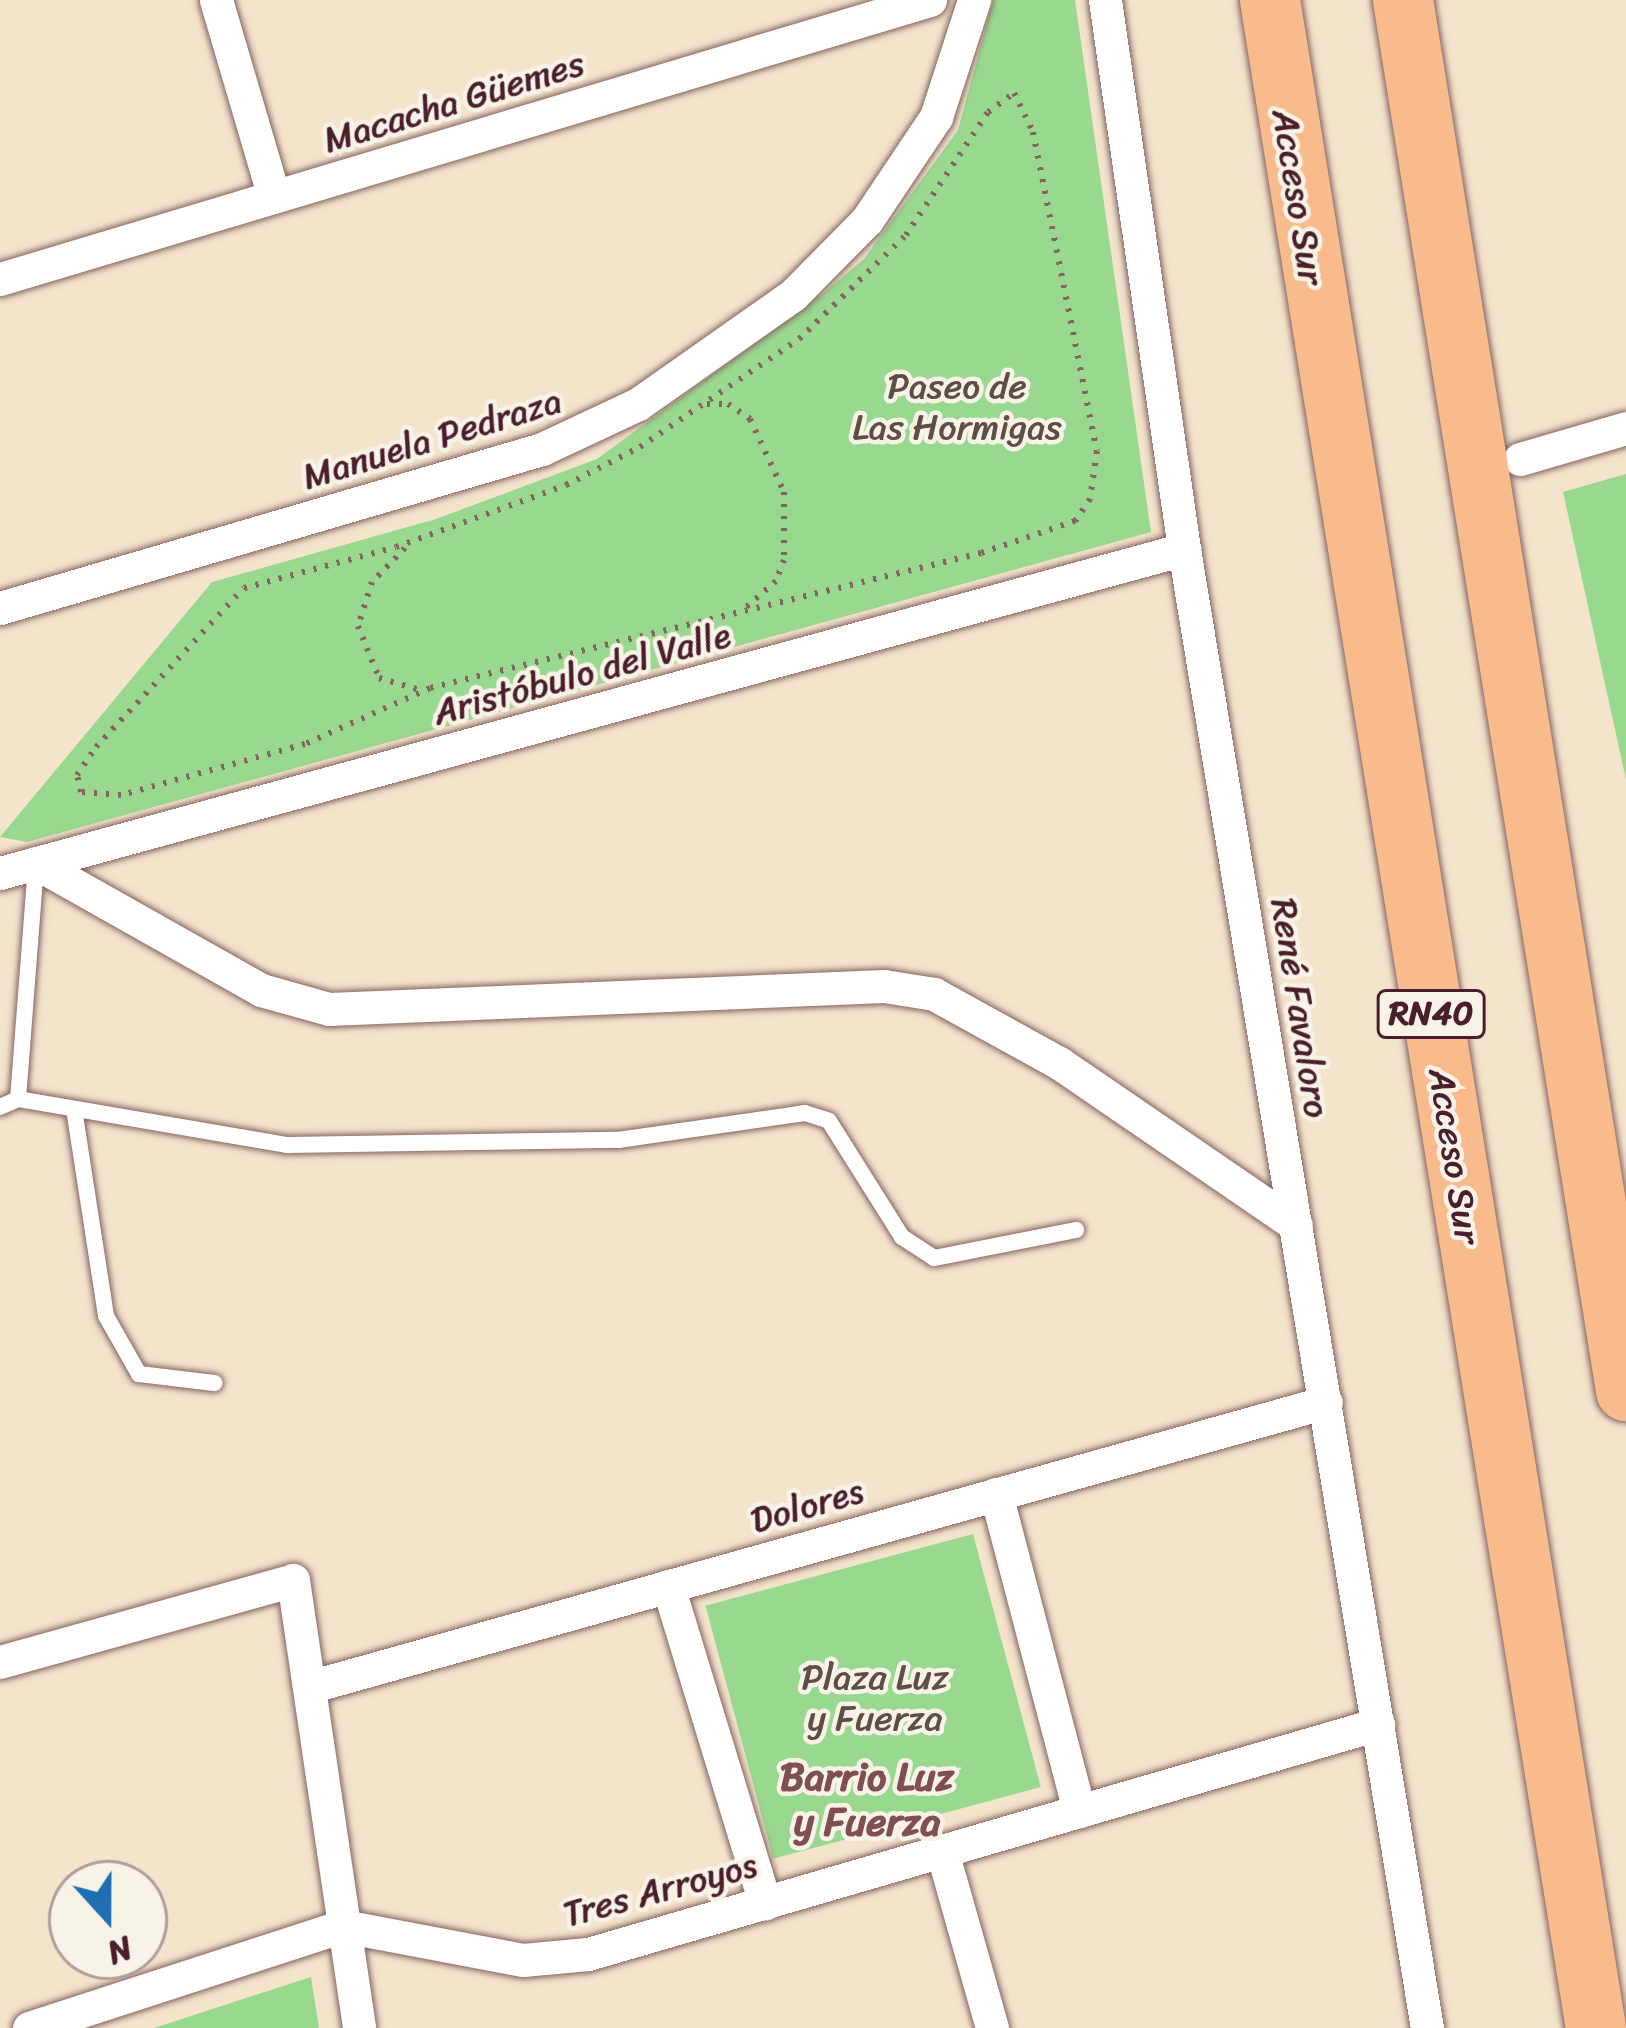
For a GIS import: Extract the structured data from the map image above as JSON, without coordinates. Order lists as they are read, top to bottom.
{
  "streets": {
    "highway": ["Acceso Sur", "RN40"],
    "street": [
      "Macacha Güemes",
      "Manuela Pedraza",
      "Aristóbulo del Valle",
      "René Favaloro",
      "Dolores",
      "Tres Arroyos"
    ]
  },
  "crossings": [
    ["Aristóbulo del Valle", "René Favaloro"],
    ["René Favaloro", "Dolores"],
    ["René Favaloro", "Tres Arroyos"]
  ],
  "districts": ["Barrio Luz y Fuerza"],
  "parks": ["Paseo de Las Hormigas", "Plaza Luz y Fuerza"],
  "north": "bottom"
}
